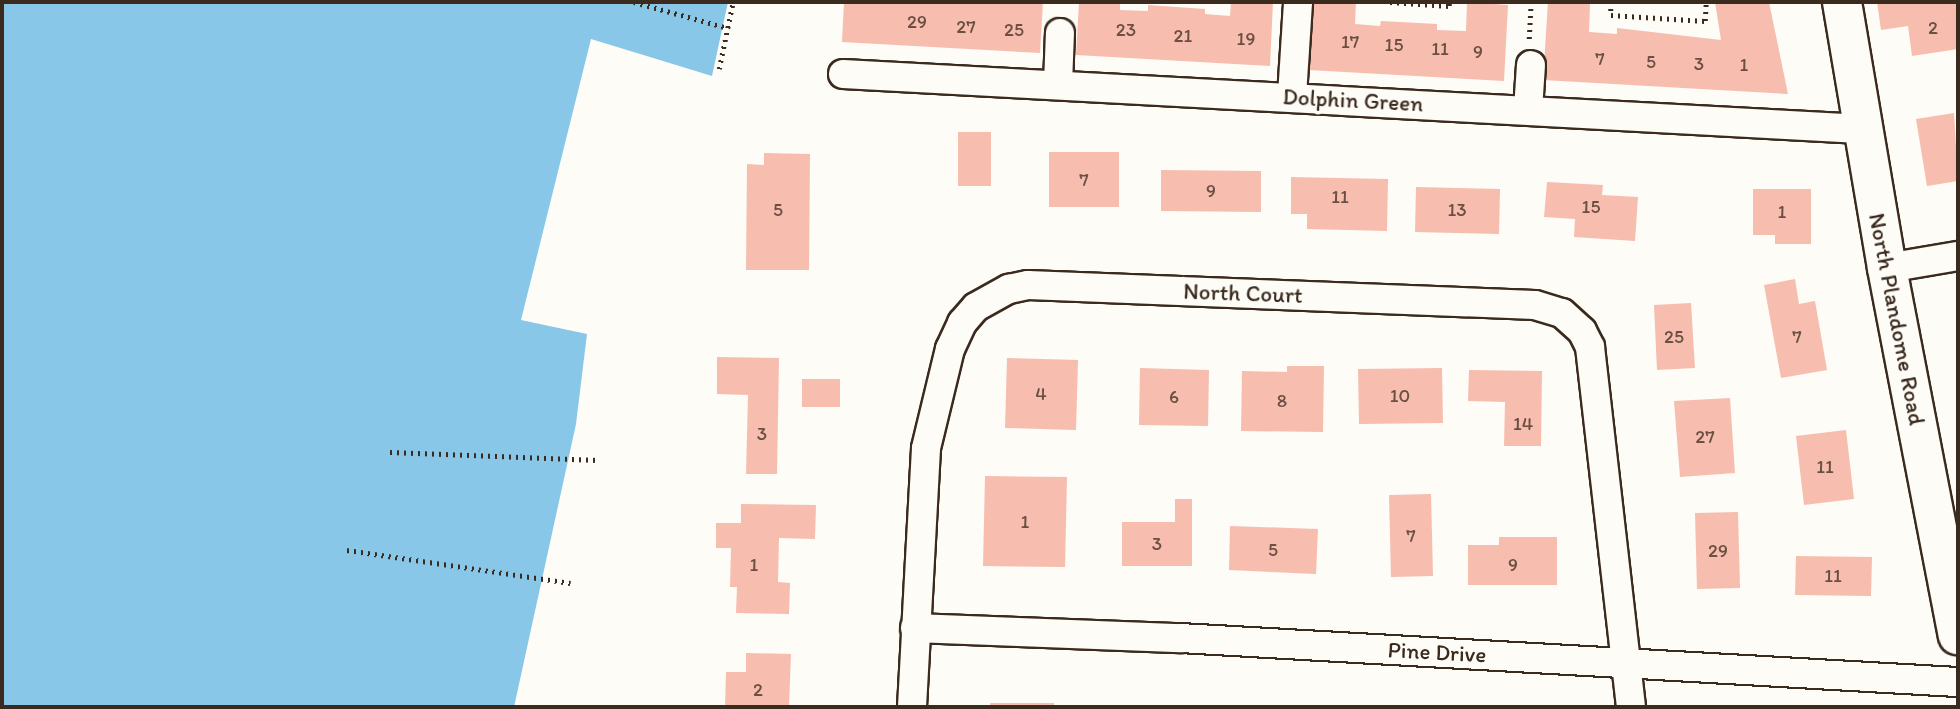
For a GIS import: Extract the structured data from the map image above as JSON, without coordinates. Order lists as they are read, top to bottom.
{
  "streets": {
    "main road": ["North Plandome Road"],
    "street": ["Dolphin Green", "North Court", "Pine Drive"]
  },
  "crossings": [
    ["Dolphin Green", "North Plandome Road"],
    ["North Court", "Pine Drive"]
  ],
  "house_numbers": [
    "29",
    "27",
    "2",
    "25",
    "23",
    "21",
    "19",
    "17",
    "15",
    "11",
    "9",
    "7",
    "5",
    "3",
    "1",
    "7",
    "9",
    "11",
    "15",
    "5",
    "13",
    "1",
    "25",
    "7",
    "4",
    "10",
    "6",
    "8",
    "14",
    "3",
    "27",
    "11",
    "1",
    "7",
    "3",
    "5",
    "29",
    "1",
    "9",
    "11",
    "2"
  ]
}
